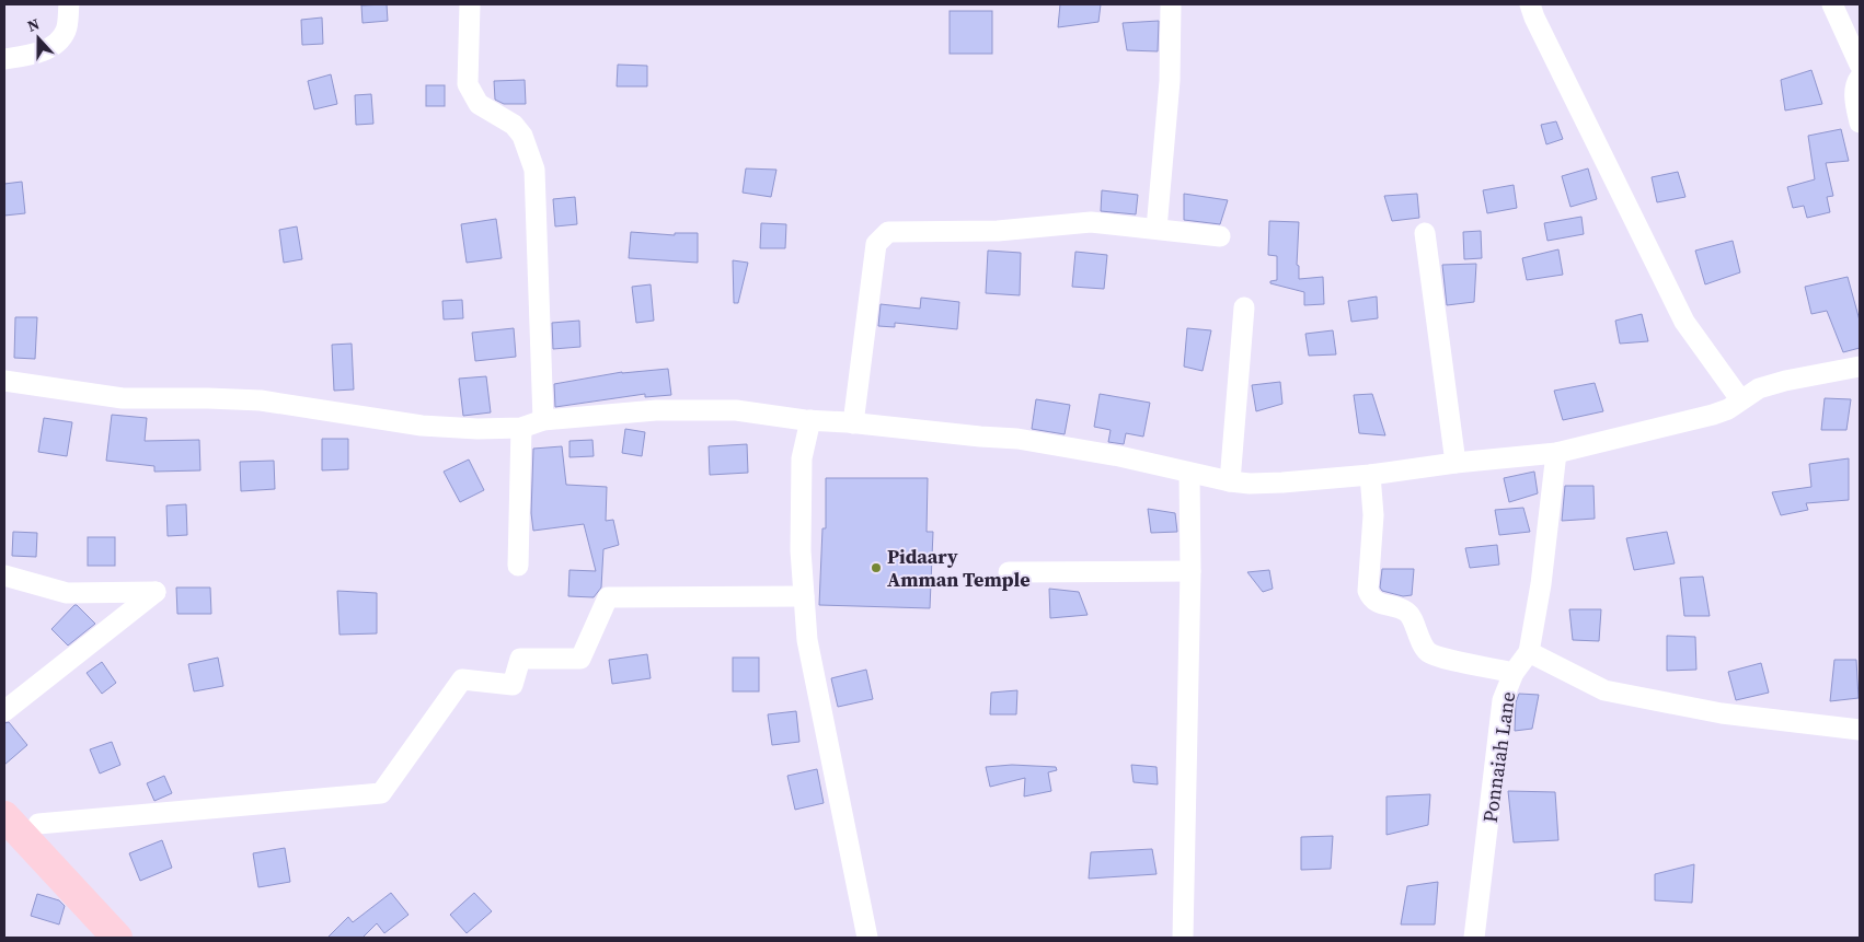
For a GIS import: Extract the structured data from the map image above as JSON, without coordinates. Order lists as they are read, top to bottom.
{
  "streets": {
    "street": ["Ponnaiah Lane"]
  },
  "places": ["Pidaary Amman Temple"],
  "north": "top"
}
